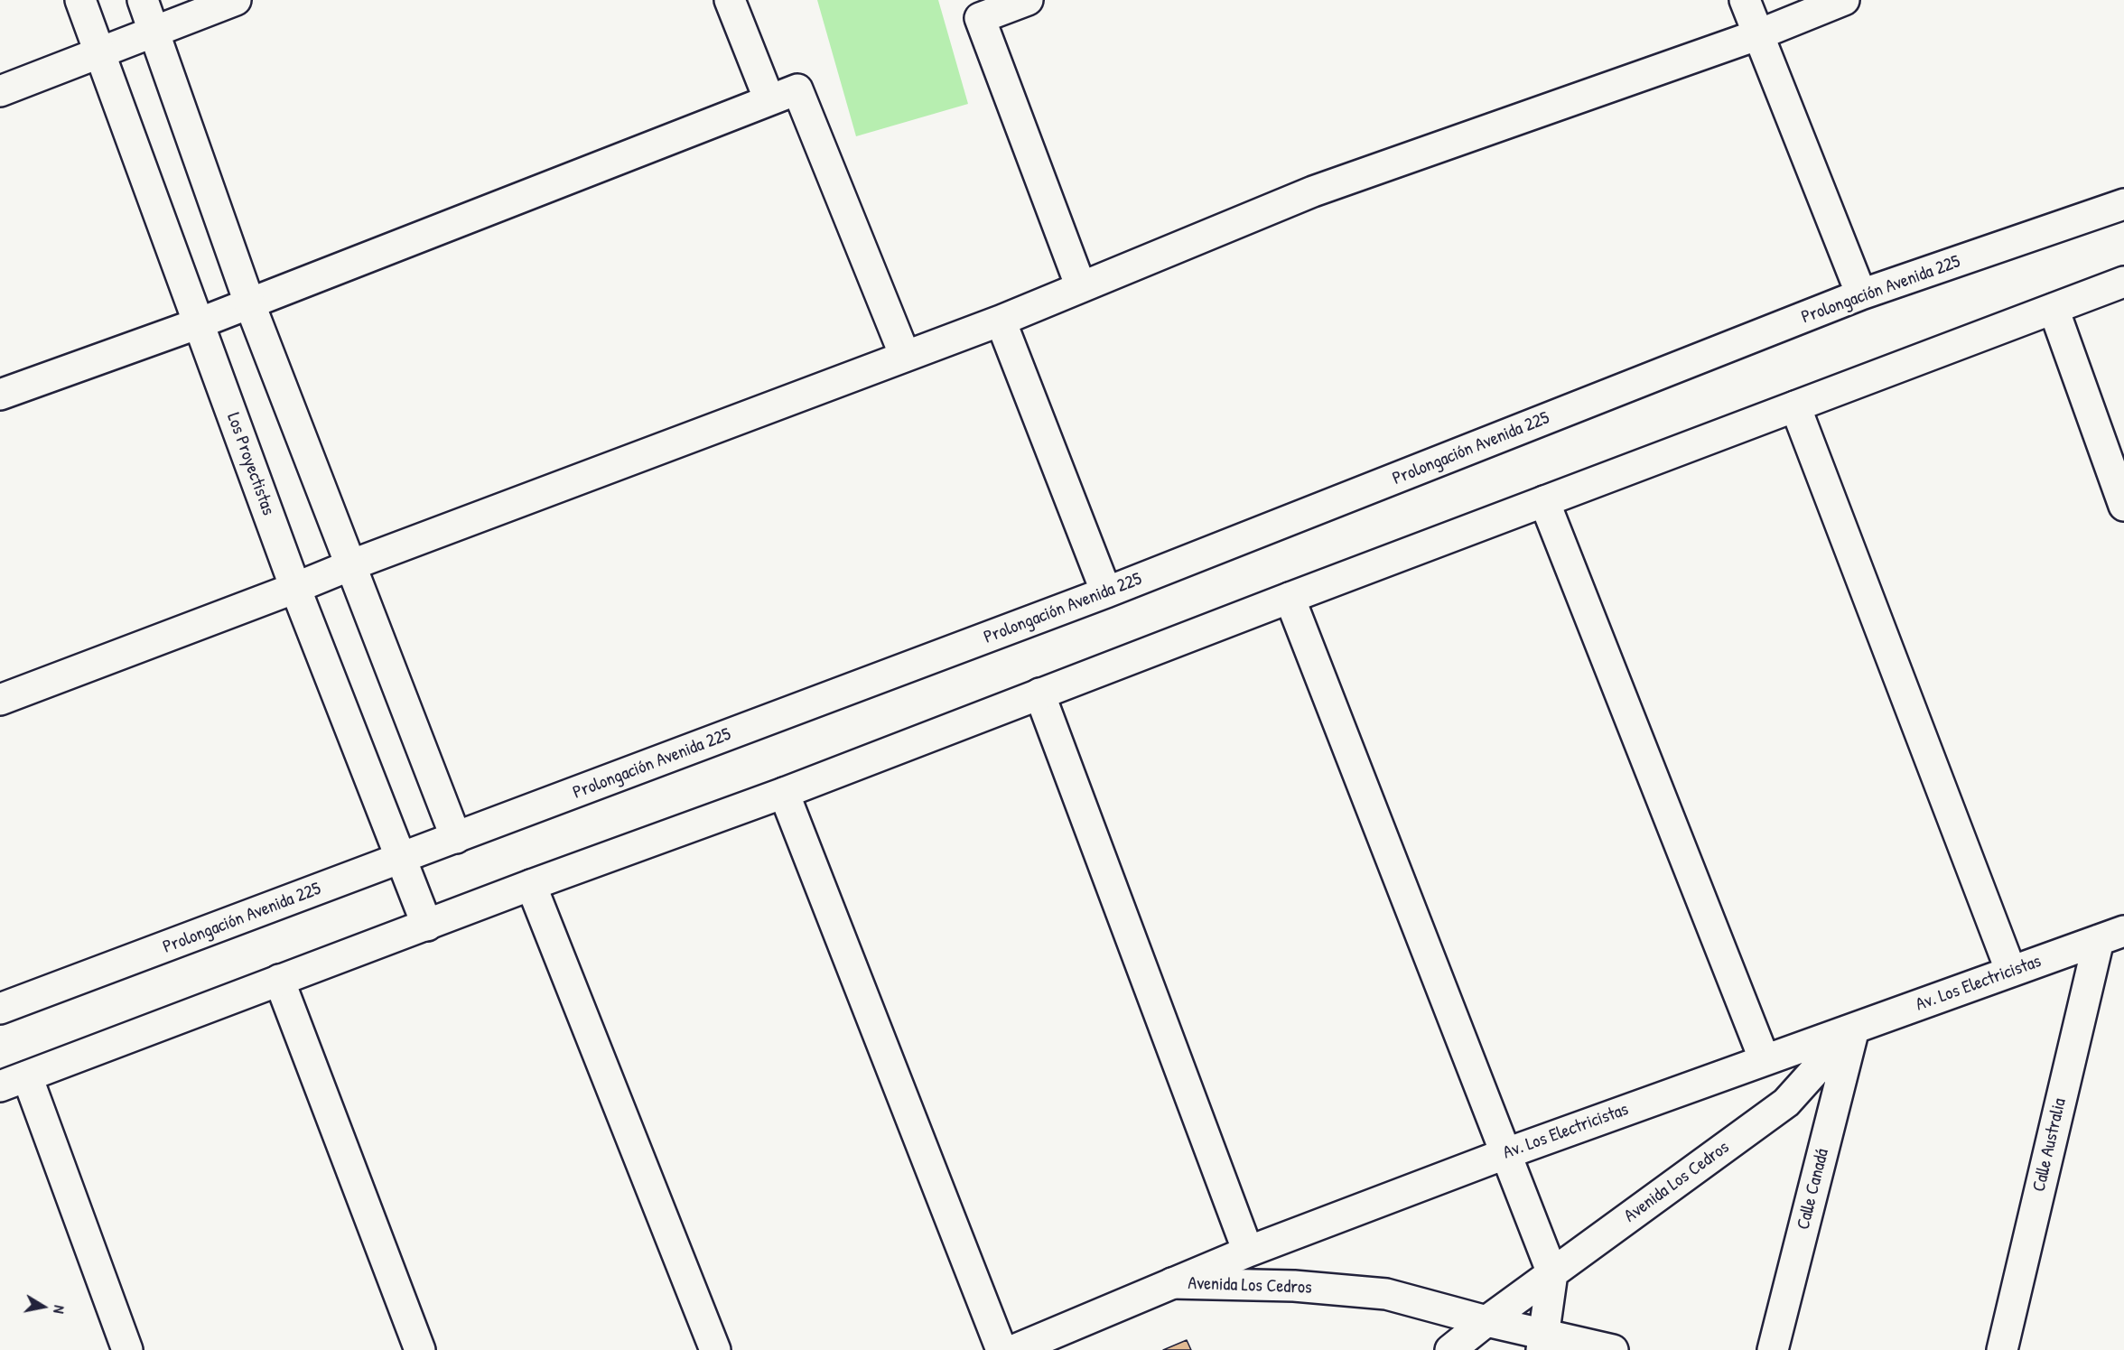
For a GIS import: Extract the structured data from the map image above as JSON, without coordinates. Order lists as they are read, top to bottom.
{
  "streets": {
    "street": [
      "Prolongación Avenida 225",
      "Los Proyectistas",
      "Av. Los Electricistas",
      "Calle Australia",
      "Avenida Los Cedros",
      "Calle Canadá"
    ]
  },
  "crossings": [
    ["Prolongación Avenida 225", "Los Proyectistas"],
    ["Av. Los Electricistas", "Calle Australia"],
    ["Av. Los Electricistas", "Avenida Los Cedros"],
    ["Av. Los Electricistas", "Calle Canadá"],
    ["Avenida Los Cedros", "Calle Canadá"]
  ],
  "north": "right"
}
